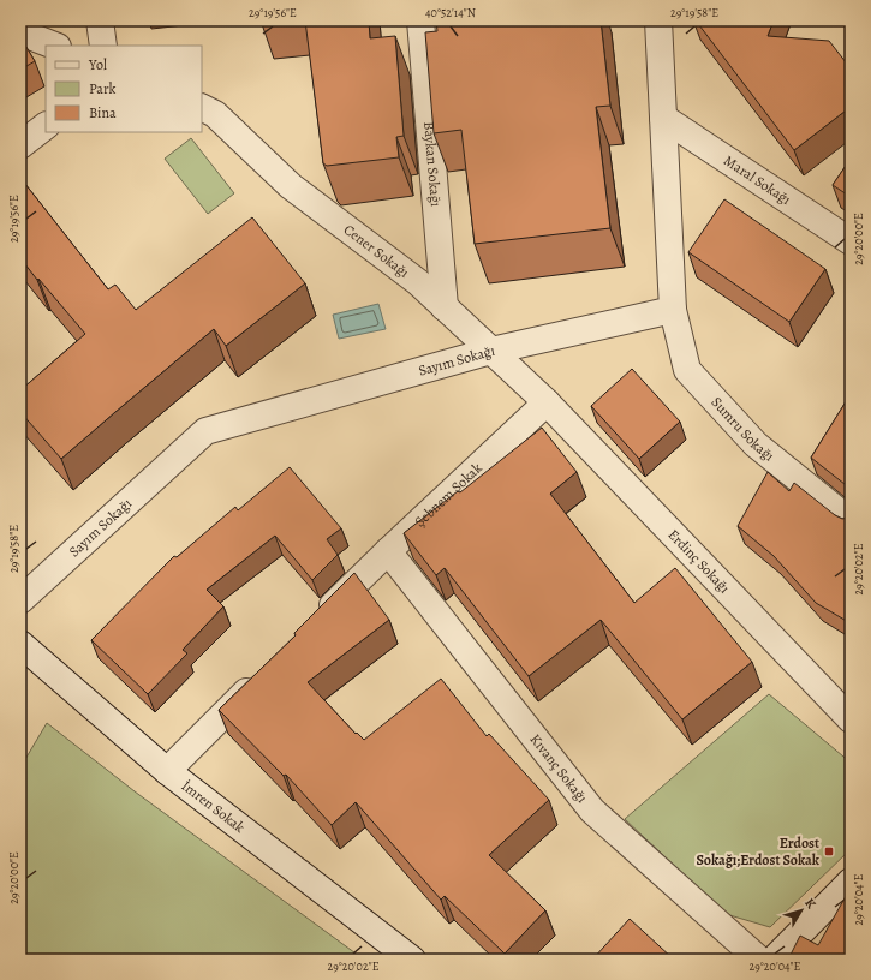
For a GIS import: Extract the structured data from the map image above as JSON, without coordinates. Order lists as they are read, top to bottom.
{
  "streets": {
    "street": [
      "Baykan Sokağı",
      "Maral Sokağı",
      "Cener Sokağı",
      "Sayım Sokağı",
      "Sumru Sokağı",
      "Şebnem Sokak",
      "Erdinç Sokağı",
      "Kıvanç Sokağı",
      "İmren Sokak"
    ]
  },
  "crossings": [
    ["Baykan Sokağı", "Cener Sokağı"],
    ["Cener Sokağı", "Sayım Sokağı"],
    ["Cener Sokağı", "Şebnem Sokak"],
    ["Cener Sokağı", "Erdinç Sokağı"],
    ["Sayım Sokağı", "Sumru Sokağı"],
    ["Şebnem Sokak", "Erdinç Sokağı"],
    ["Şebnem Sokak", "Kıvanç Sokağı"]
  ],
  "places": {
    "transit": ["Erdost Sokağı;Erdost Sokak"]
  },
  "legend": ["Yol", "Park", "Bina"],
  "north": "top right",
  "coordinates": [
    "29°19'56\"E",
    "40°52'14\"N",
    "29°19'58\"E",
    "29°20'00\"E",
    "29°20'02\"E",
    "29°20'04\"E"
  ]
}
